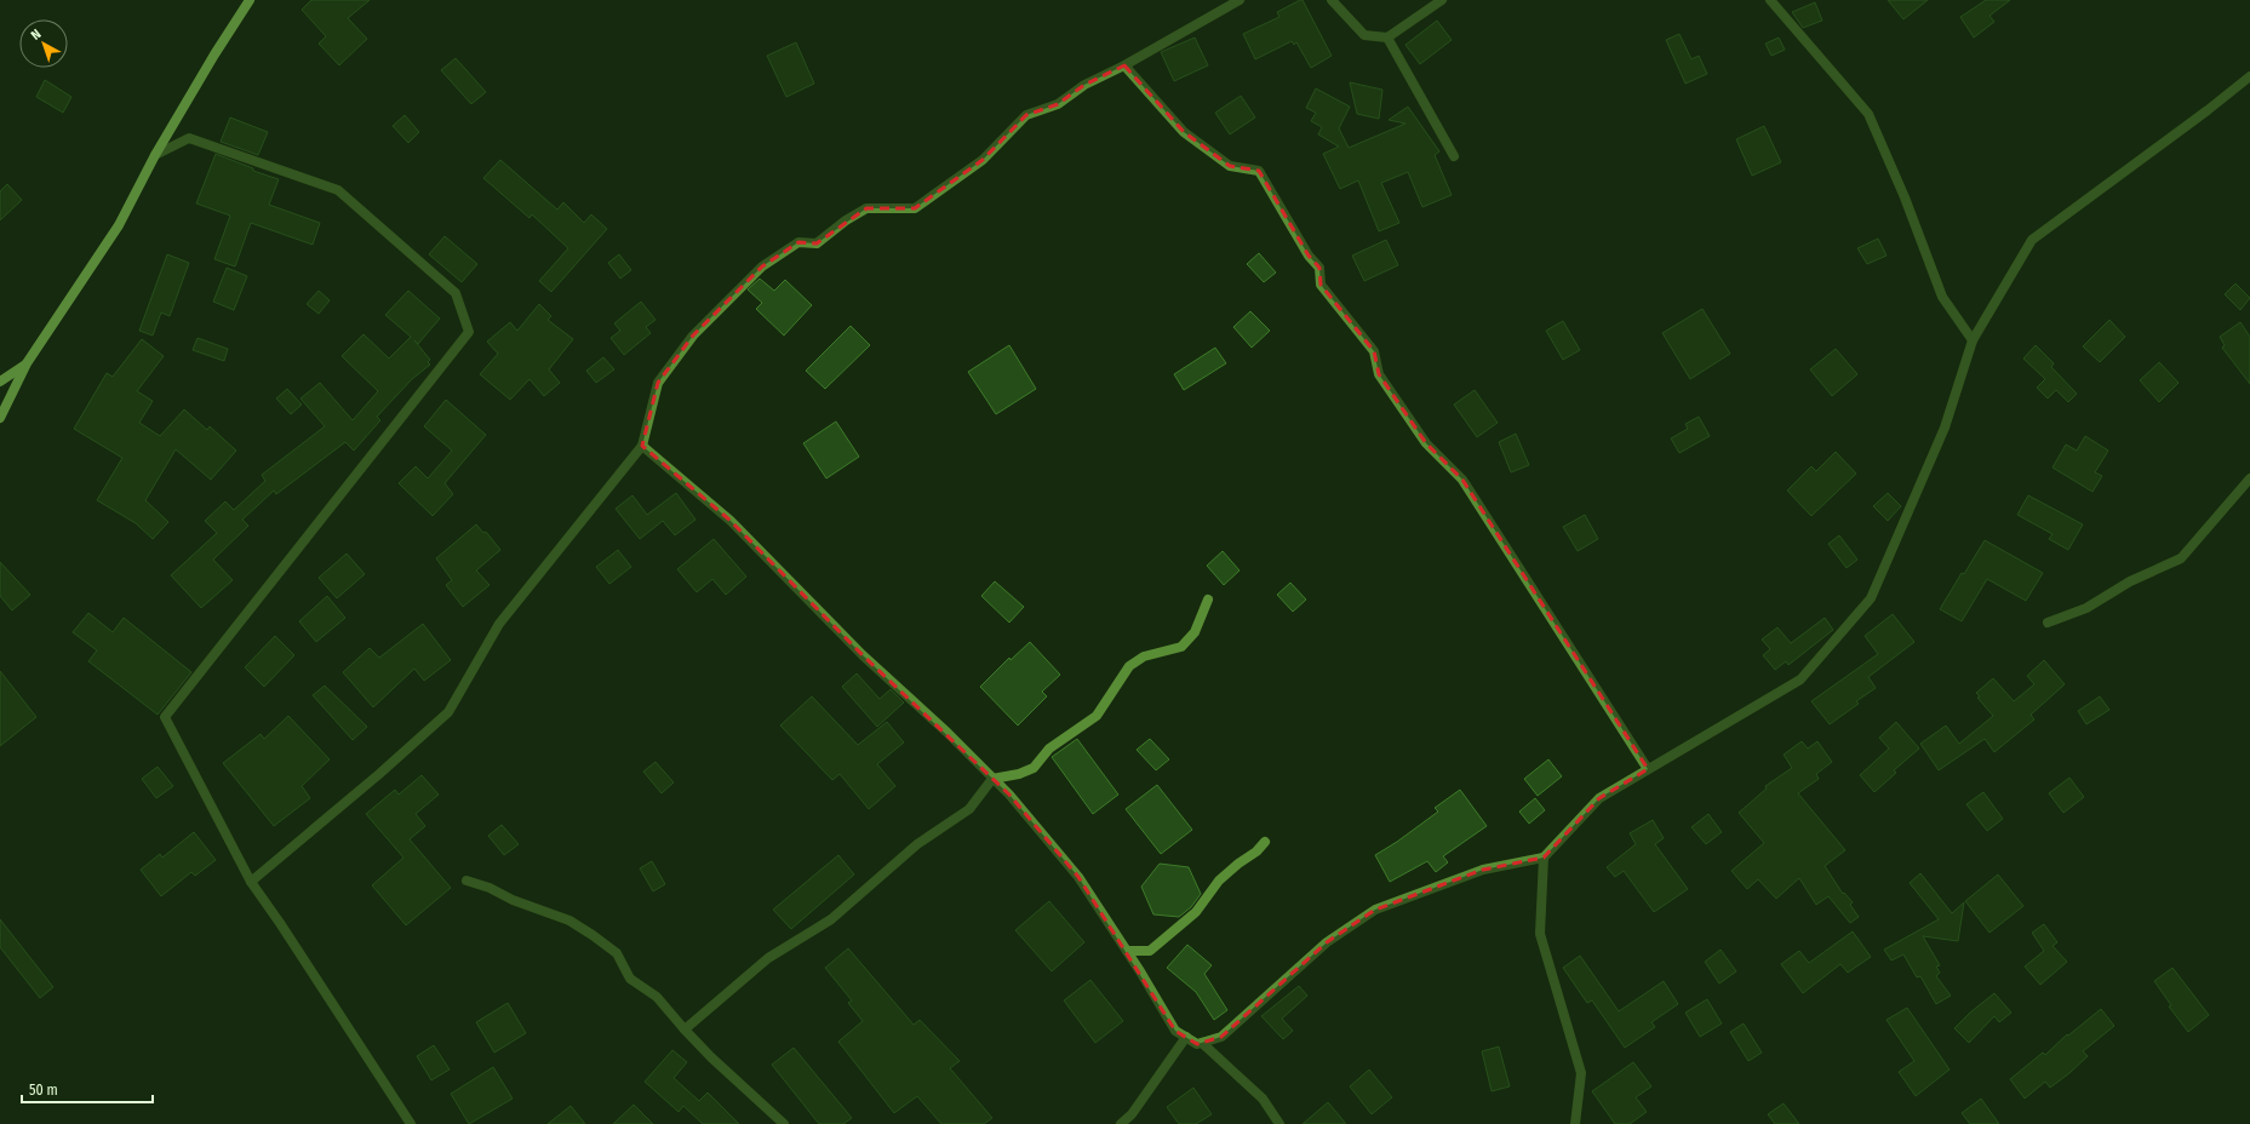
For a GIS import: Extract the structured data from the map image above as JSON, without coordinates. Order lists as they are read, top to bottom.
{
  "scale_bar": "50 m",
  "north": "top left"
}
